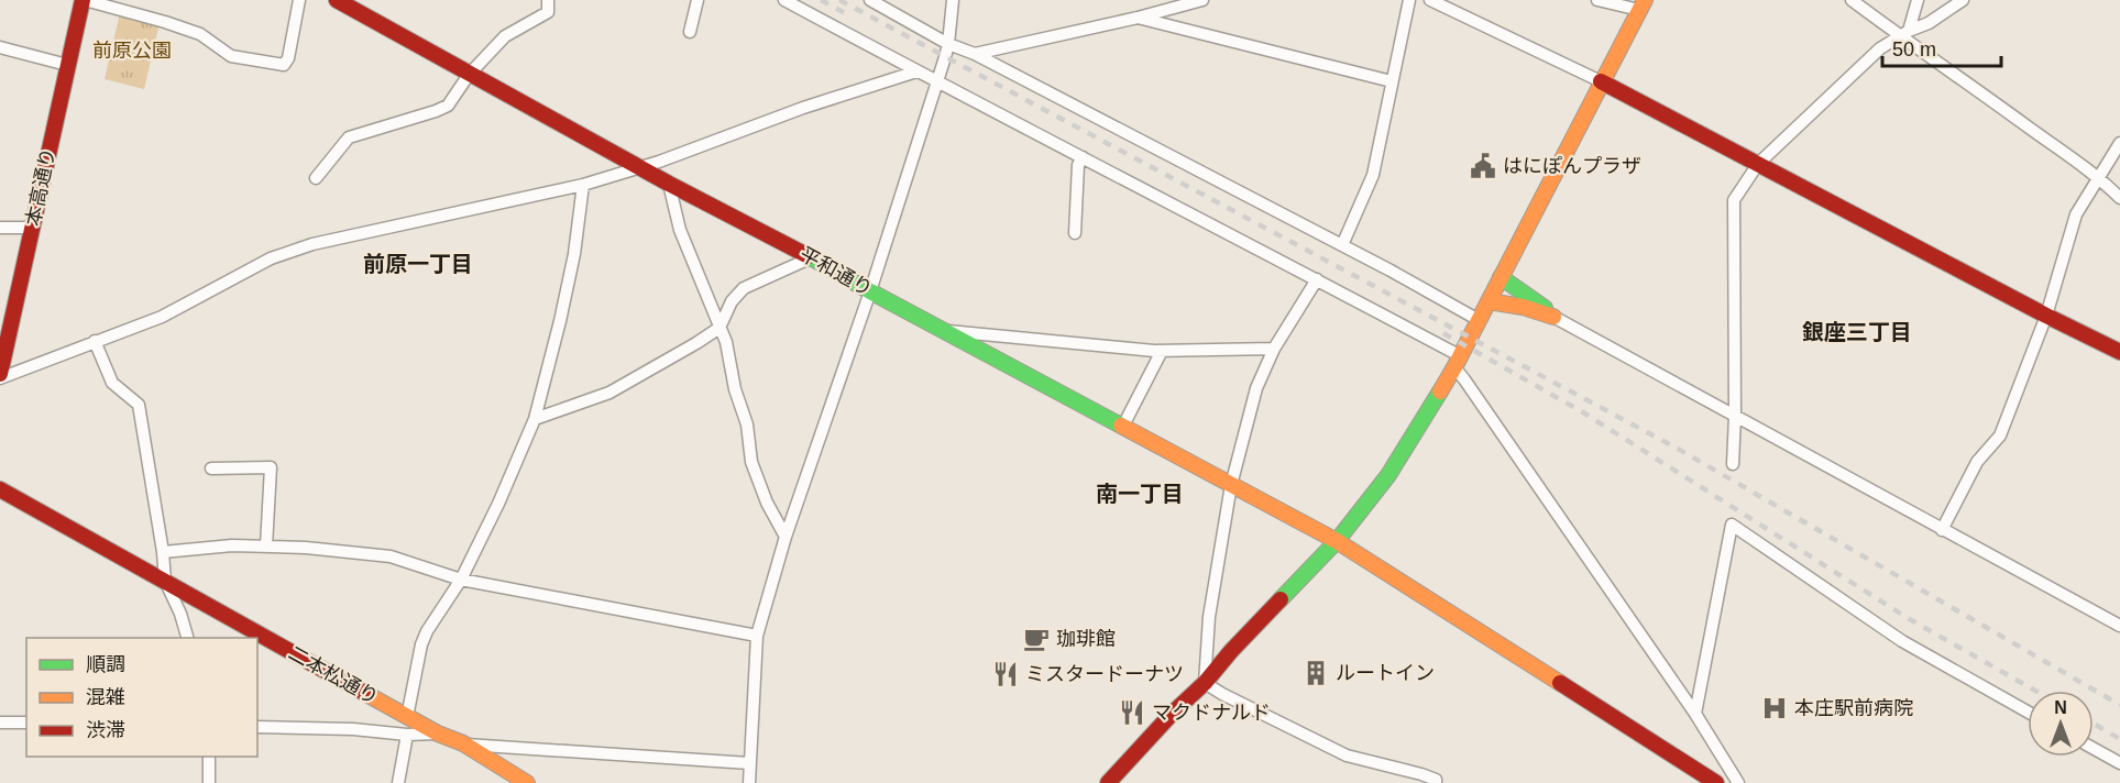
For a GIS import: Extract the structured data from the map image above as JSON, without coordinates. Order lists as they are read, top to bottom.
{
  "streets": {
    "street": ["本高通り", "平和通り", "二本松通り"]
  },
  "districts": ["前原一丁目", "銀座三丁目", "南一丁目"],
  "parks": ["前原公園"],
  "places": {
    "public building": ["はにぽんプラザ"],
    "cafe": ["珈琲館"],
    "building": ["ルートイン"],
    "restaurant": ["ミスタードーナツ", "マクドナルド"],
    "hospital": ["本庄駅前病院"]
  },
  "legend": ["順調", "混雑", "渋滞"],
  "scale_bar": "50 m",
  "north": "top"
}
